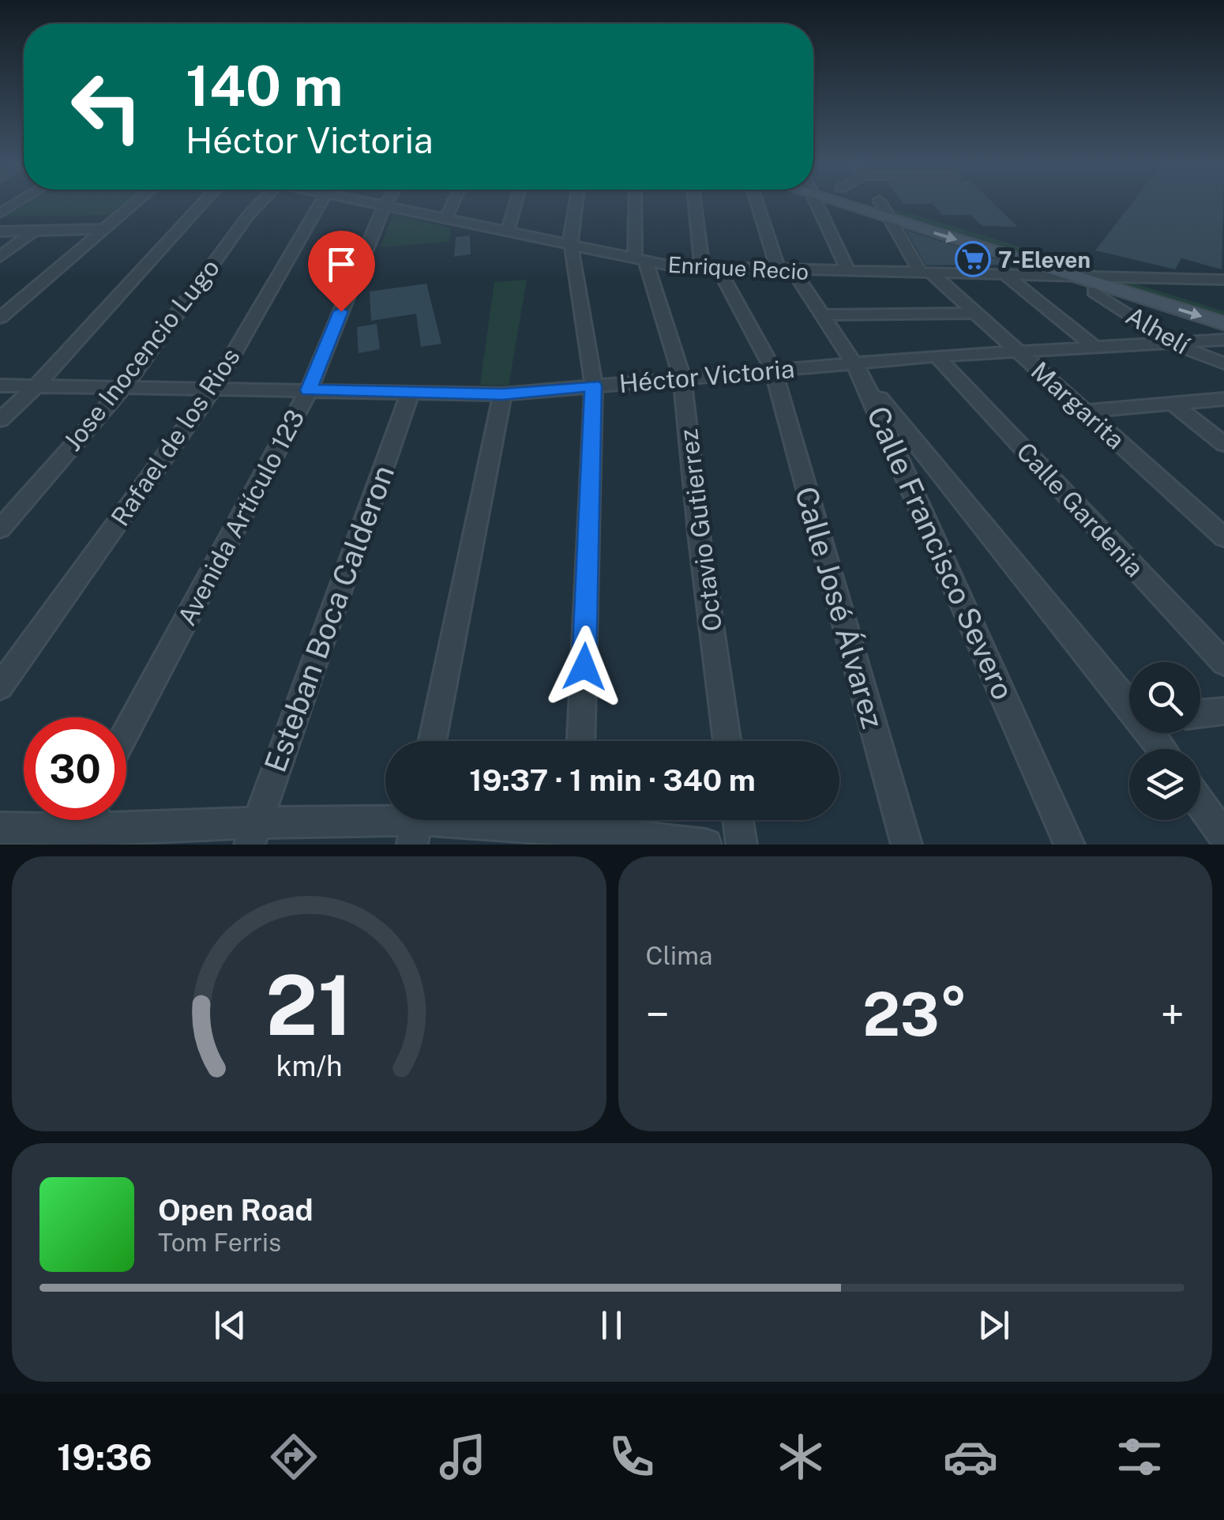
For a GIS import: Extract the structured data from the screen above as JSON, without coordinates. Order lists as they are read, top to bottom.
{
  "streets": {
    "street": [
      "Enrique Recio",
      "Alhelí",
      "Jose Inocencio Lugo",
      "Héctor Victoria",
      "Margarita",
      "Rafael de los Rios",
      "Calle Gardenia",
      "Avenida Artículo 123",
      "Octavio Gutierrez",
      "Calle Francisco Severo",
      "Calle José Álvarez",
      "Esteban Boca Calderon"
    ]
  },
  "crossings": [
    ["Enrique Recio", "Margarita"],
    ["Enrique Recio", "Avenida Artículo 123"],
    ["Enrique Recio", "Octavio Gutierrez"],
    ["Enrique Recio", "Calle Francisco Severo"],
    ["Enrique Recio", "Calle José Álvarez"],
    ["Alhelí", "Héctor Victoria"],
    ["Jose Inocencio Lugo", "Héctor Victoria"],
    ["Héctor Victoria", "Margarita"],
    ["Héctor Victoria", "Rafael de los Rios"],
    ["Héctor Victoria", "Calle Gardenia"],
    ["Héctor Victoria", "Avenida Artículo 123"],
    ["Héctor Victoria", "Octavio Gutierrez"],
    ["Héctor Victoria", "Calle Francisco Severo"],
    ["Héctor Victoria", "Calle José Álvarez"],
    ["Héctor Victoria", "Esteban Boca Calderon"]
  ],
  "places": {
    "supermarket": ["7-Eleven"]
  },
  "page": {
    "turn": ["140 m", "Héctor Victoria"],
    "limit": "30",
    "trip": "19:37 · 1 min · 340 m",
    "tile": "Clima",
    "heat": ["−", "23°", "+"],
    "song": ["Open Road", "Tom Ferris"],
    "tabs": "19:36",
    "gauge": ["21", "km/h"]
  }
}
